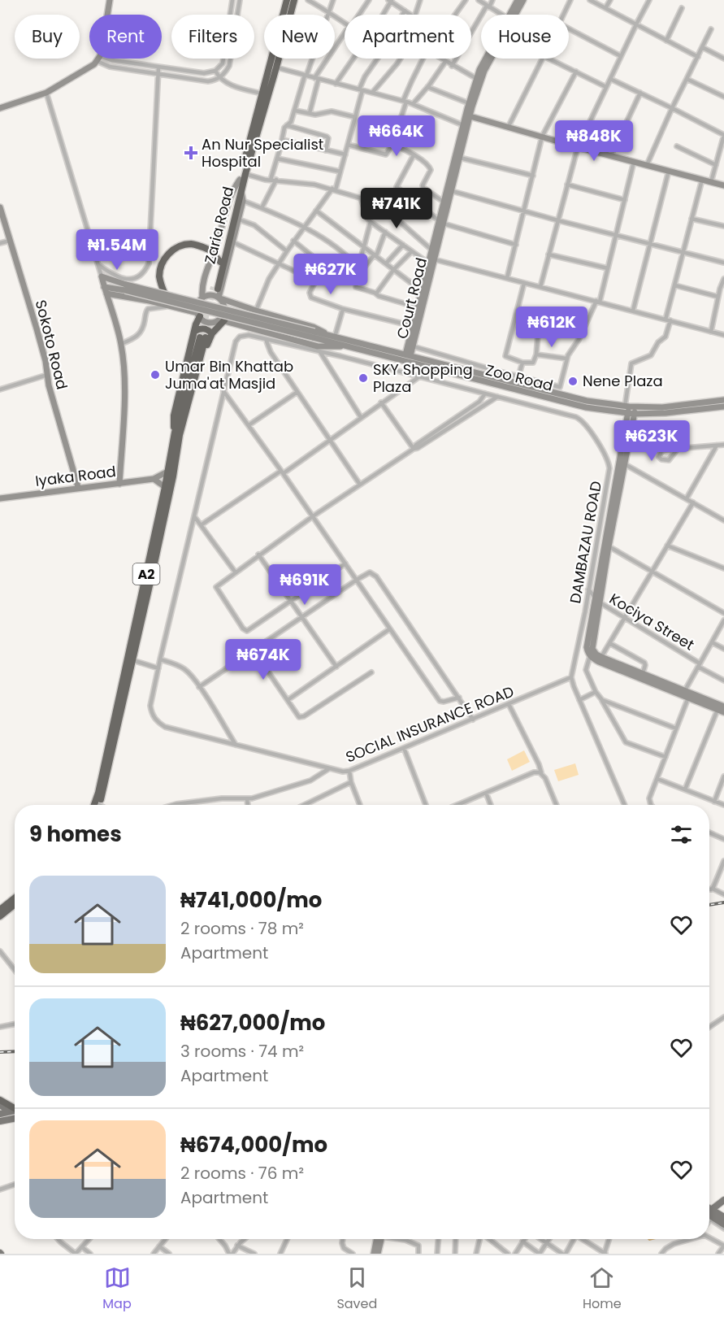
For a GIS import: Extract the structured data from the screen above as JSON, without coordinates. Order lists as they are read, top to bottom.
{
  "streets": {
    "highway": ["Zaria Road", "A2"],
    "main road": [
      "Court Road",
      "Sokoto Road",
      "Zoo Road",
      "Iyaka Road"
    ],
    "street": ["DAMBAZAU ROAD", "Kociya Street", "SOCIAL INSURANCE ROAD"]
  },
  "crossings": [
    ["Court Road", "Zoo Road"],
    ["Sokoto Road", "Iyaka Road"],
    ["Iyaka Road", "A2"],
    ["DAMBAZAU ROAD", "Kociya Street"],
    ["DAMBAZAU ROAD", "SOCIAL INSURANCE ROAD"]
  ],
  "places": {
    "health": ["An Nur Specialist Hospital"],
    "other": ["Umar Bin Khattab Juma'at Masjid", "SKY Shopping Plaza", "Nene Plaza"]
  },
  "page": {
    "chip": [
      "Buy",
      "Rent",
      "Filters",
      "New",
      "Apartment",
      "House"
    ],
    "price": [
      "₦664K",
      "₦848K",
      "₦741K",
      "₦1.54M",
      "₦627K",
      "₦612K",
      "₦623K",
      "₦691K",
      "₦674K"
    ],
    "heading": "9 homes",
    "list": [
      {
        "name": "₦741,000/mo",
        "note": "2 rooms · 78 m² · Apartment"
      },
      {
        "name": "₦627,000/mo",
        "note": "3 rooms · 74 m² · Apartment"
      },
      {
        "name": "₦674,000/mo",
        "note": "2 rooms · 76 m² · Apartment"
      }
    ],
    "tabs": ["Map", "Saved", "Home"]
  }
}
